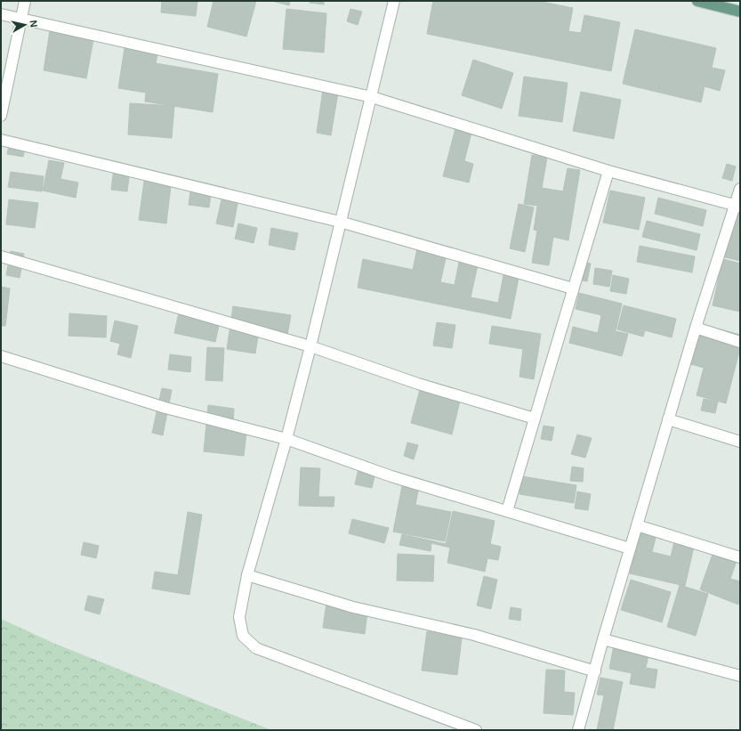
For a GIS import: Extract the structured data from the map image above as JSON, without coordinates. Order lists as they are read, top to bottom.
{
  "north": "right"
}
